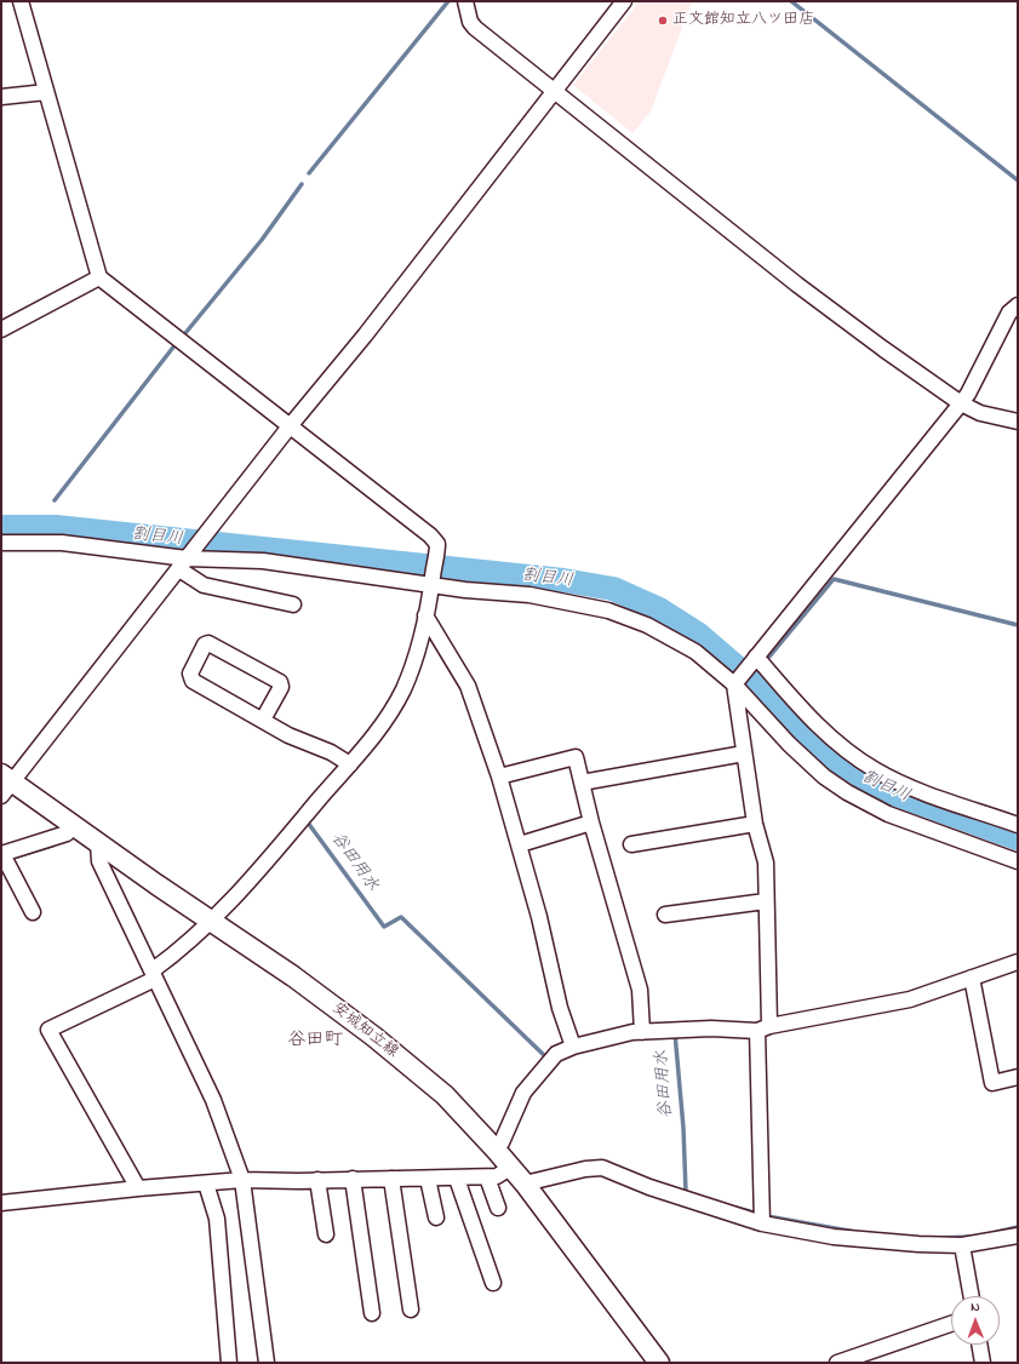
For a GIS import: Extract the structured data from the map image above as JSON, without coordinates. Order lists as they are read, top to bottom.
{
  "streets": {
    "main road": ["安城知立線"]
  },
  "districts": ["谷田町"],
  "water": ["割目川", "谷田用水"],
  "places": ["正文館知立八ツ田店"],
  "north": "top"
}
